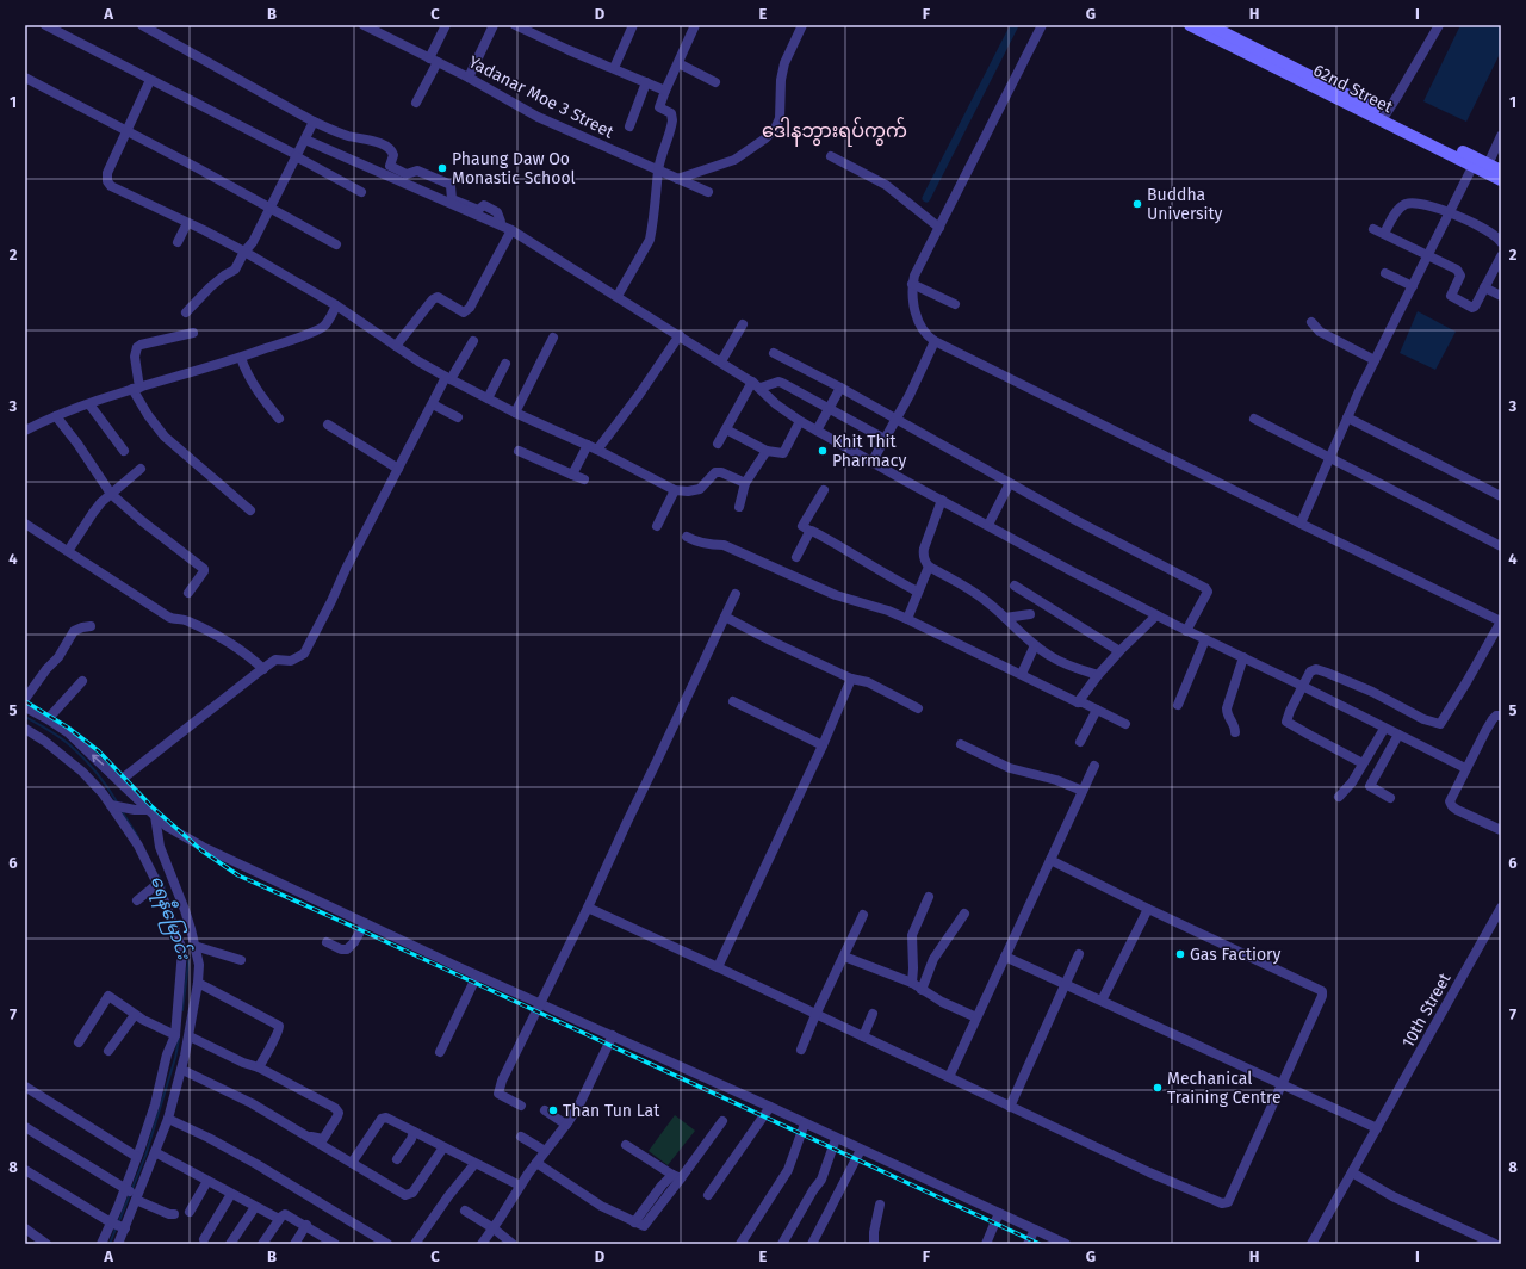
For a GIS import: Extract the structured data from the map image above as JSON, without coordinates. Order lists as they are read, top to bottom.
{
  "streets": {
    "main road": ["62nd Street"],
    "street": ["Yadanar Moe 3 Street", "10th Street"]
  },
  "districts": ["ဒေါနဘွားရပ်ကွက်"],
  "water": ["ရေနီမြောင်း"],
  "places": [
    "Phaung Daw Oo Monastic School",
    "Buddha University",
    "Khit Thit Pharmacy",
    "Gas Factiory",
    "Mechanical Training Centre",
    "Than Tun Lat"
  ],
  "grid": {
    "columns": [
      "A",
      "B",
      "C",
      "D",
      "E",
      "F",
      "G",
      "H",
      "I"
    ],
    "rows": [
      "1",
      "2",
      "3",
      "4",
      "5",
      "6",
      "7",
      "8"
    ]
  }
}
